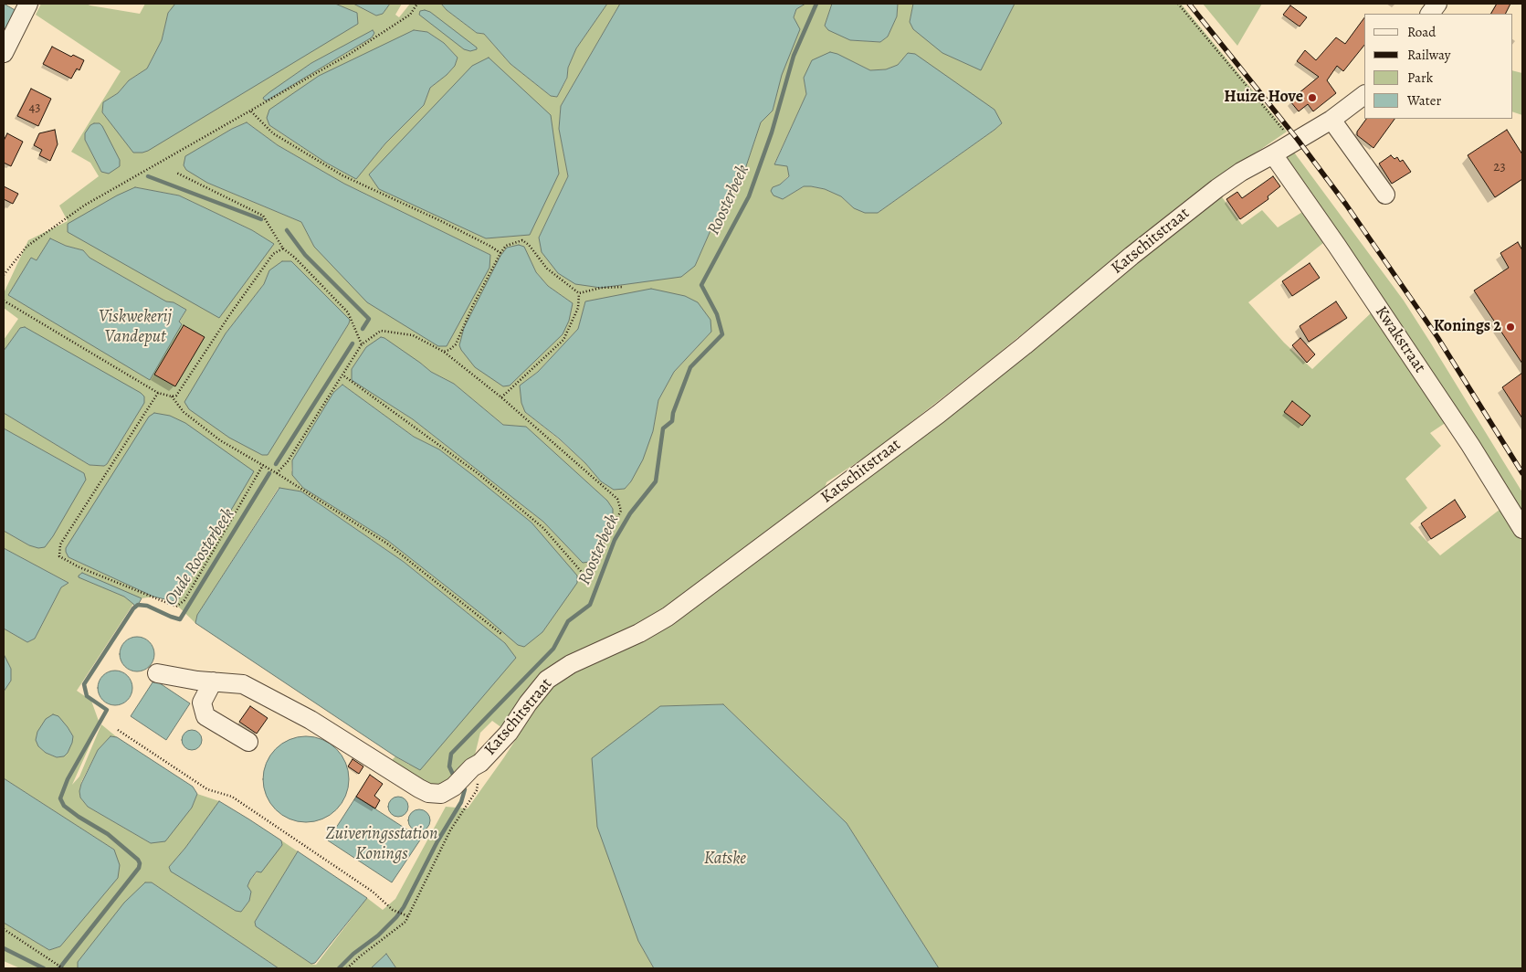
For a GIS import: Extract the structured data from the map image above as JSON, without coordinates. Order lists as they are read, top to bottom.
{
  "streets": {
    "street": ["Katschitstraat", "Kwakstraat"]
  },
  "crossings": [
    ["Katschitstraat", "Kwakstraat"]
  ],
  "water": [
    "Roosterbeek",
    "Viskwekerij Vandeput",
    "Oude Roosterbeek",
    "Zuiveringsstation Konings",
    "Katske"
  ],
  "places": ["Huize Hove", "Konings 2"],
  "house_numbers": ["43", "23"],
  "legend": [
    "Road",
    "Railway",
    "Park",
    "Water"
  ]
}
